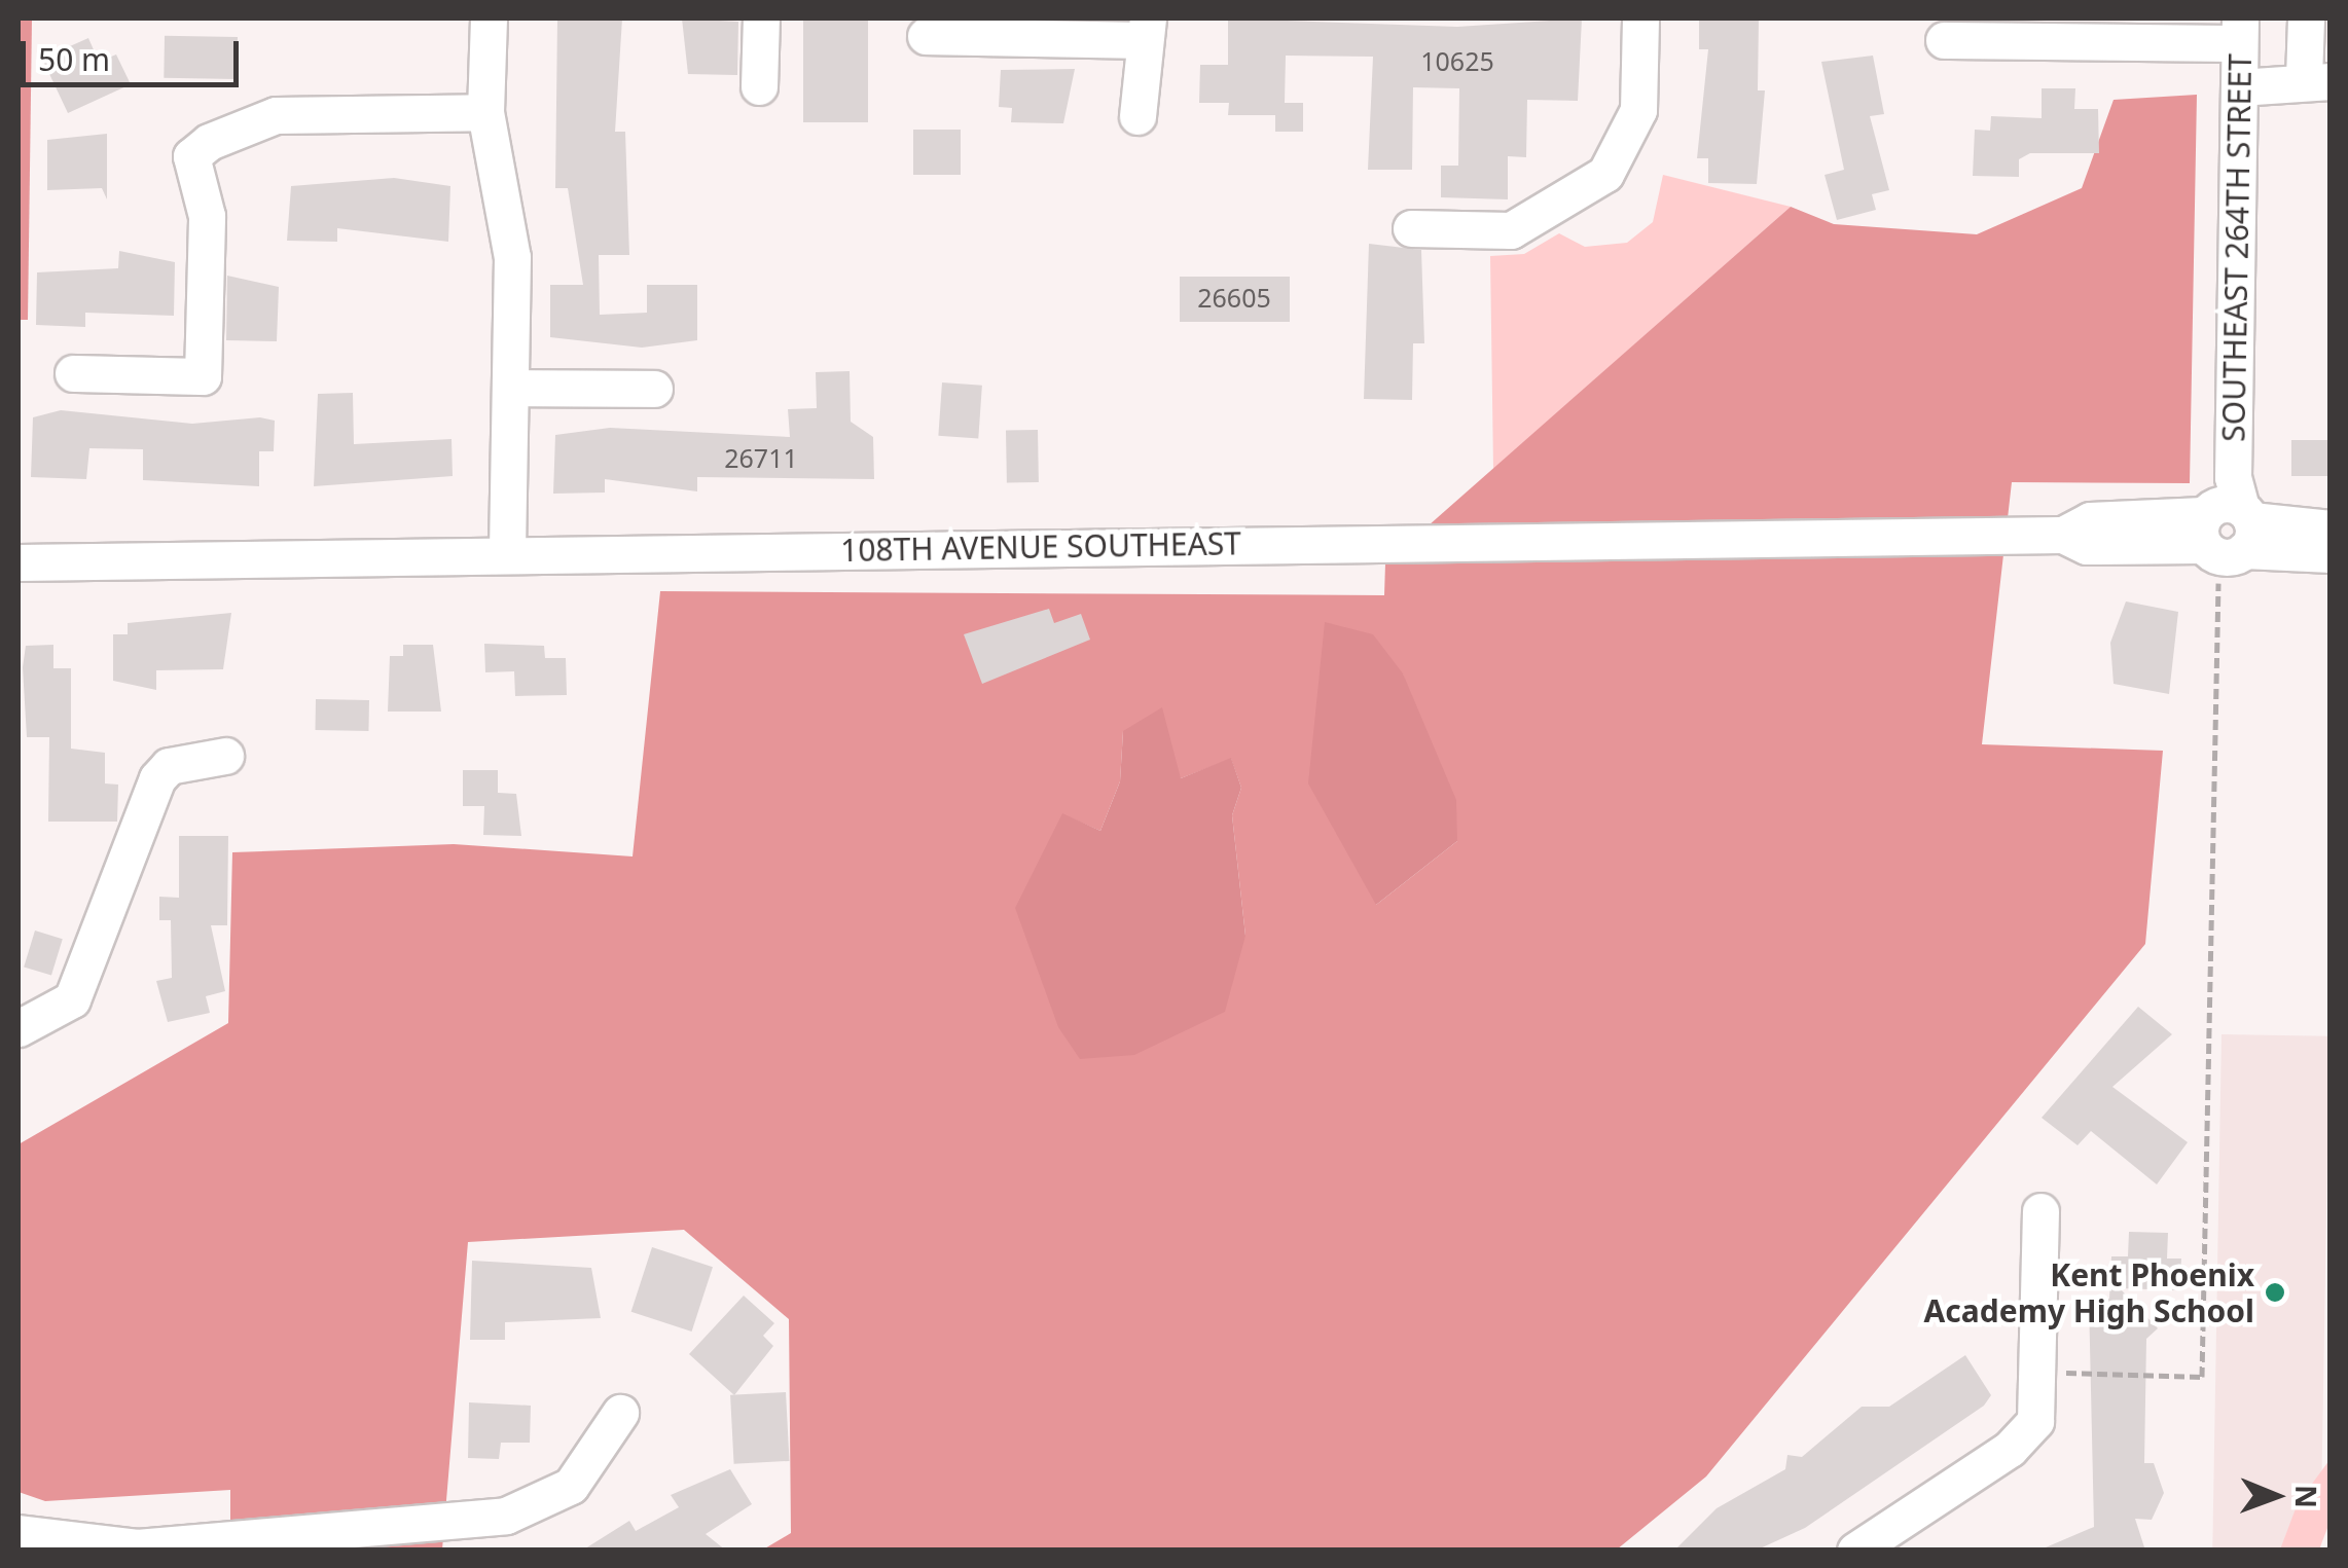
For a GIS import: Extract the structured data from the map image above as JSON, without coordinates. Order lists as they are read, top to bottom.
{
  "streets": {
    "street": ["SOUTHEAST 264TH STREET", "108TH AVENUE SOUTHEAST"]
  },
  "crossings": [
    ["SOUTHEAST 264TH STREET", "108TH AVENUE SOUTHEAST"]
  ],
  "places": ["Kent Phoenix Academy High School"],
  "house_numbers": ["10625", "26605", "26711"],
  "scale_bar": "50 m",
  "north": "right"
}
